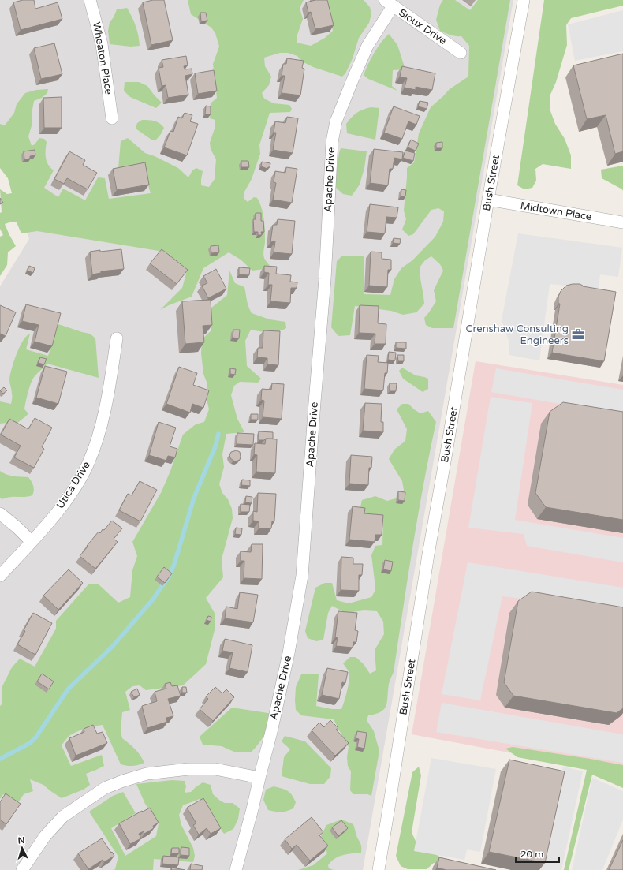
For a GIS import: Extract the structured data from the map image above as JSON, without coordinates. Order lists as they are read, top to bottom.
{
  "streets": {
    "street": [
      "Sioux Drive",
      "Wheaton Place",
      "Apache Drive",
      "Bush Street",
      "Midtown Place",
      "Utica Drive"
    ]
  },
  "crossings": [
    ["Sioux Drive", "Apache Drive"],
    ["Bush Street", "Midtown Place"]
  ],
  "places": {
    "office": ["Crenshaw Consulting Engineers"]
  },
  "scale_bar": "20 m",
  "north": "top"
}
